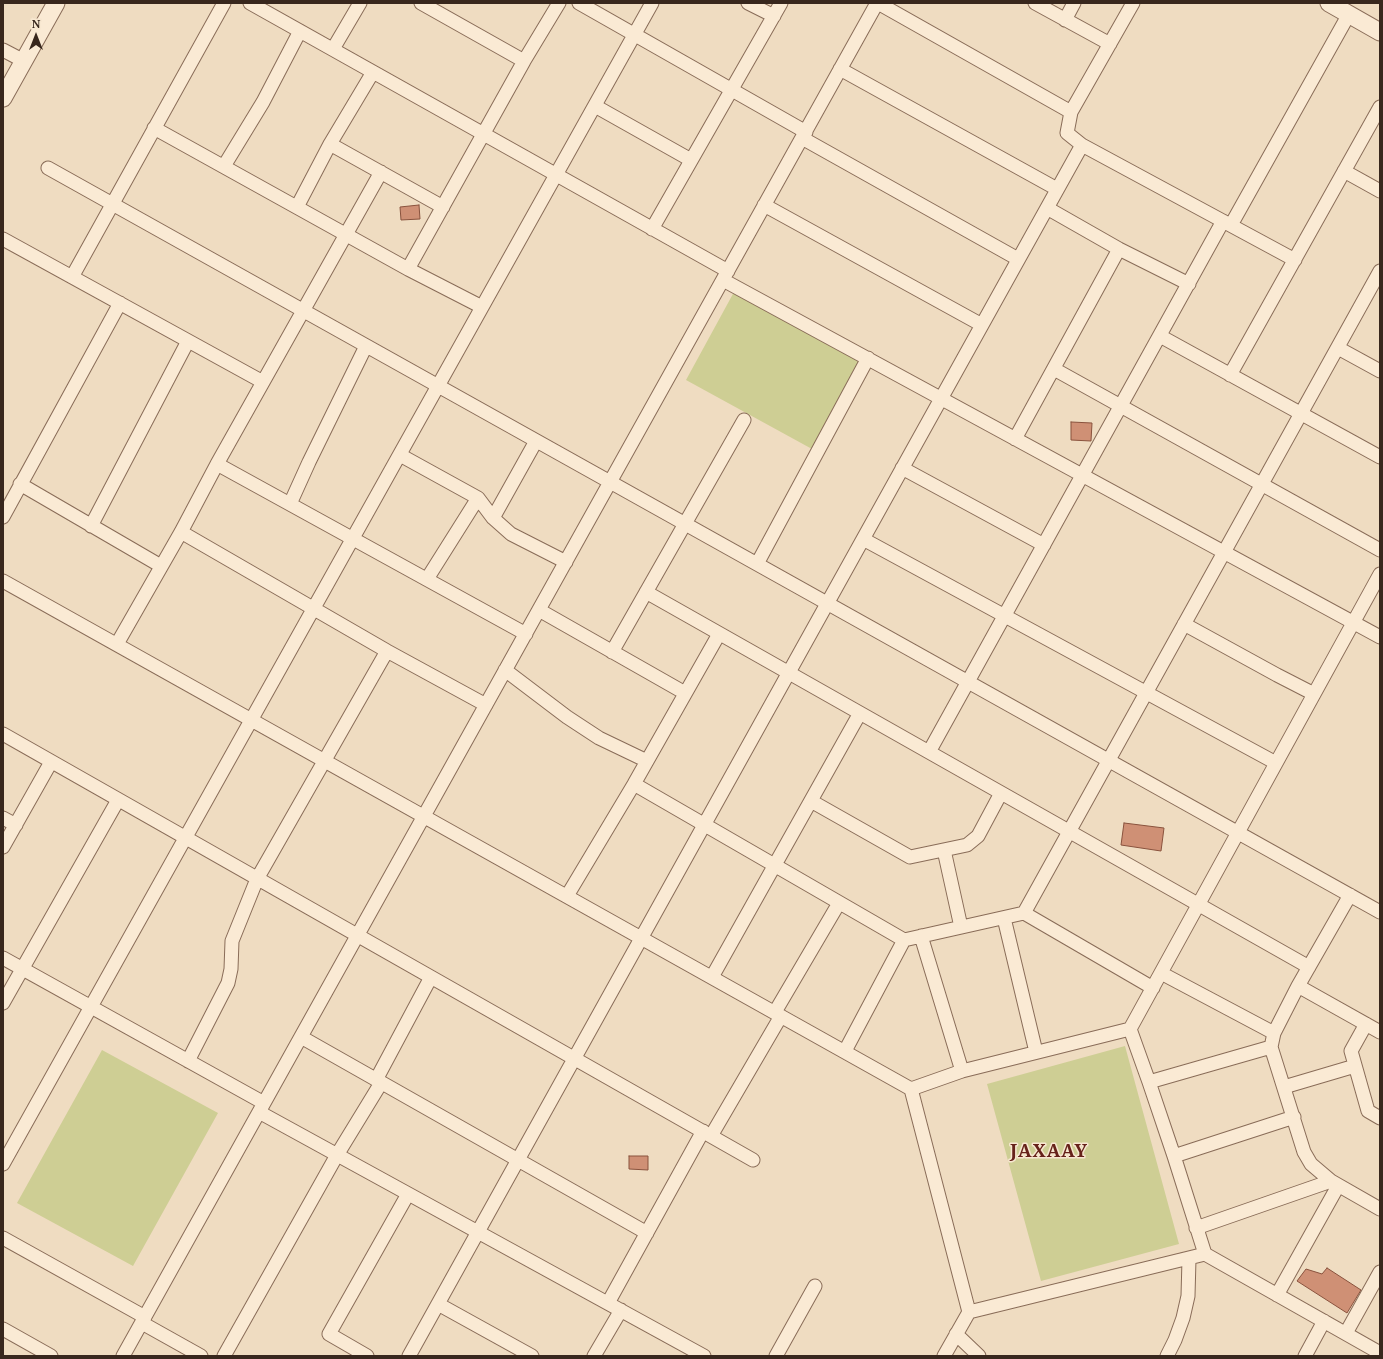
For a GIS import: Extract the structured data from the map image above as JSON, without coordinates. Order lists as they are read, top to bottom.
{
  "districts": ["JAXAAY"],
  "north": "top"
}
